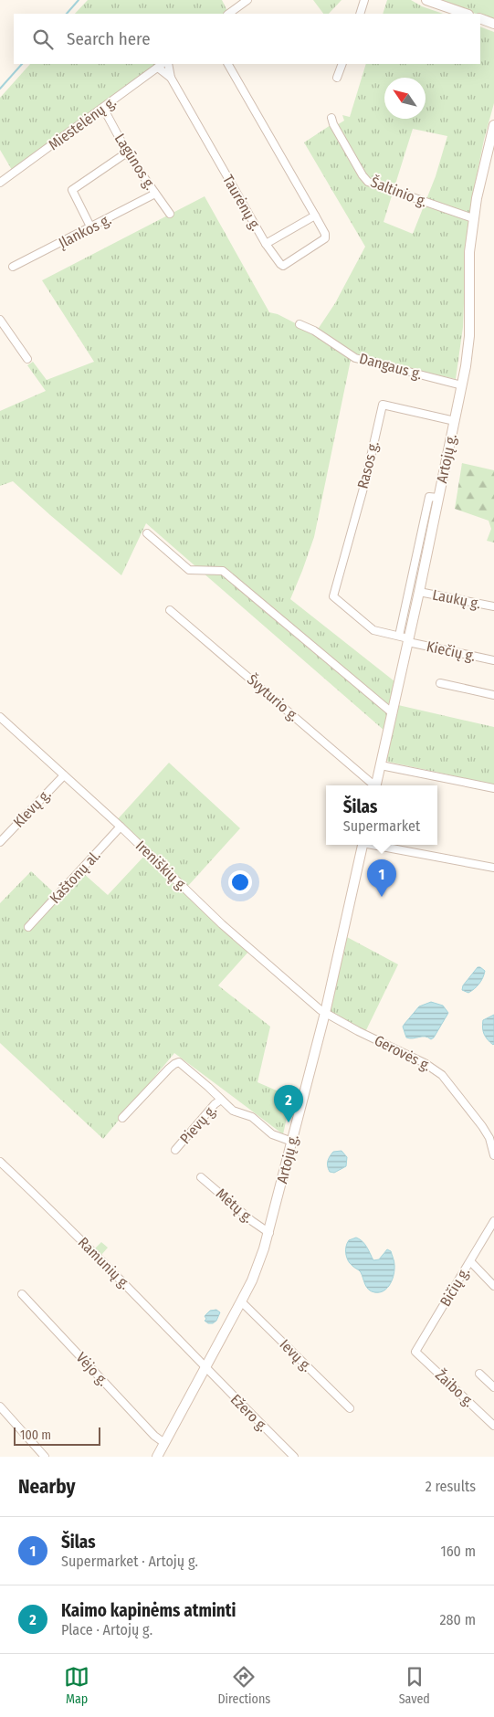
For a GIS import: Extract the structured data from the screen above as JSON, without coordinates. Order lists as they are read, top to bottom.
{
  "streets": {
    "main road": ["Artojų g."],
    "street": [
      "Miestelėnų g.",
      "Lagūnos g.",
      "Šaltinio g.",
      "Taurėnų g.",
      "Įlankos g.",
      "Dangaus g.",
      "Rasos g.",
      "Laukų g.",
      "Kiečių g.",
      "Švyturio g.",
      "Klevų g.",
      "Ireniškių g.",
      "Kaštonų al.",
      "Gerovės g.",
      "Pievų g.",
      "Mėtų g.",
      "Ramunių g.",
      "Bičių g.",
      "Ievų g.",
      "Vėjo g.",
      "Žaibo g.",
      "Ežero g."
    ]
  },
  "crossings": [
    ["Miestelėnų g.", "Lagūnos g."],
    ["Miestelėnų g.", "Taurėnų g."],
    ["Lagūnos g.", "Įlankos g."],
    ["Šaltinio g.", "Artojų g."],
    ["Dangaus g.", "Artojų g."],
    ["Artojų g.", "Rasos g."],
    ["Artojų g.", "Laukų g."],
    ["Artojų g.", "Kiečių g."],
    ["Artojų g.", "Ireniškių g."],
    ["Artojų g.", "Gerovės g."],
    ["Artojų g.", "Mėtų g."],
    ["Artojų g.", "Ramunių g."],
    ["Artojų g.", "Ievų g."],
    ["Artojų g.", "Vėjo g."],
    ["Artojų g.", "Ežero g."],
    ["Rasos g.", "Kiečių g."],
    ["Klevų g.", "Ireniškių g."],
    ["Ireniškių g.", "Kaštonų al."],
    ["Ireniškių g.", "Gerovės g."],
    ["Ramunių g.", "Ežero g."],
    ["Bičių g.", "Žaibo g."]
  ],
  "scale_bar": "100 m",
  "north": "top left",
  "page": {
    "search": "Search here",
    "popup": ["Šilas", "Supermarket"],
    "pins": ["1", "2"],
    "scale": "100 m",
    "heading": ["Nearby", "2 results"],
    "list": [
      {
        "mark": "1",
        "name": "Šilas",
        "note": "Supermarket · Artojų g.",
        "value": "160 m"
      },
      {
        "mark": "2",
        "name": "Kaimo kapinėms atminti",
        "note": "Place · Artojų g.",
        "value": "280 m"
      }
    ],
    "nav": ["Map", "Directions", "Saved"]
  }
}
